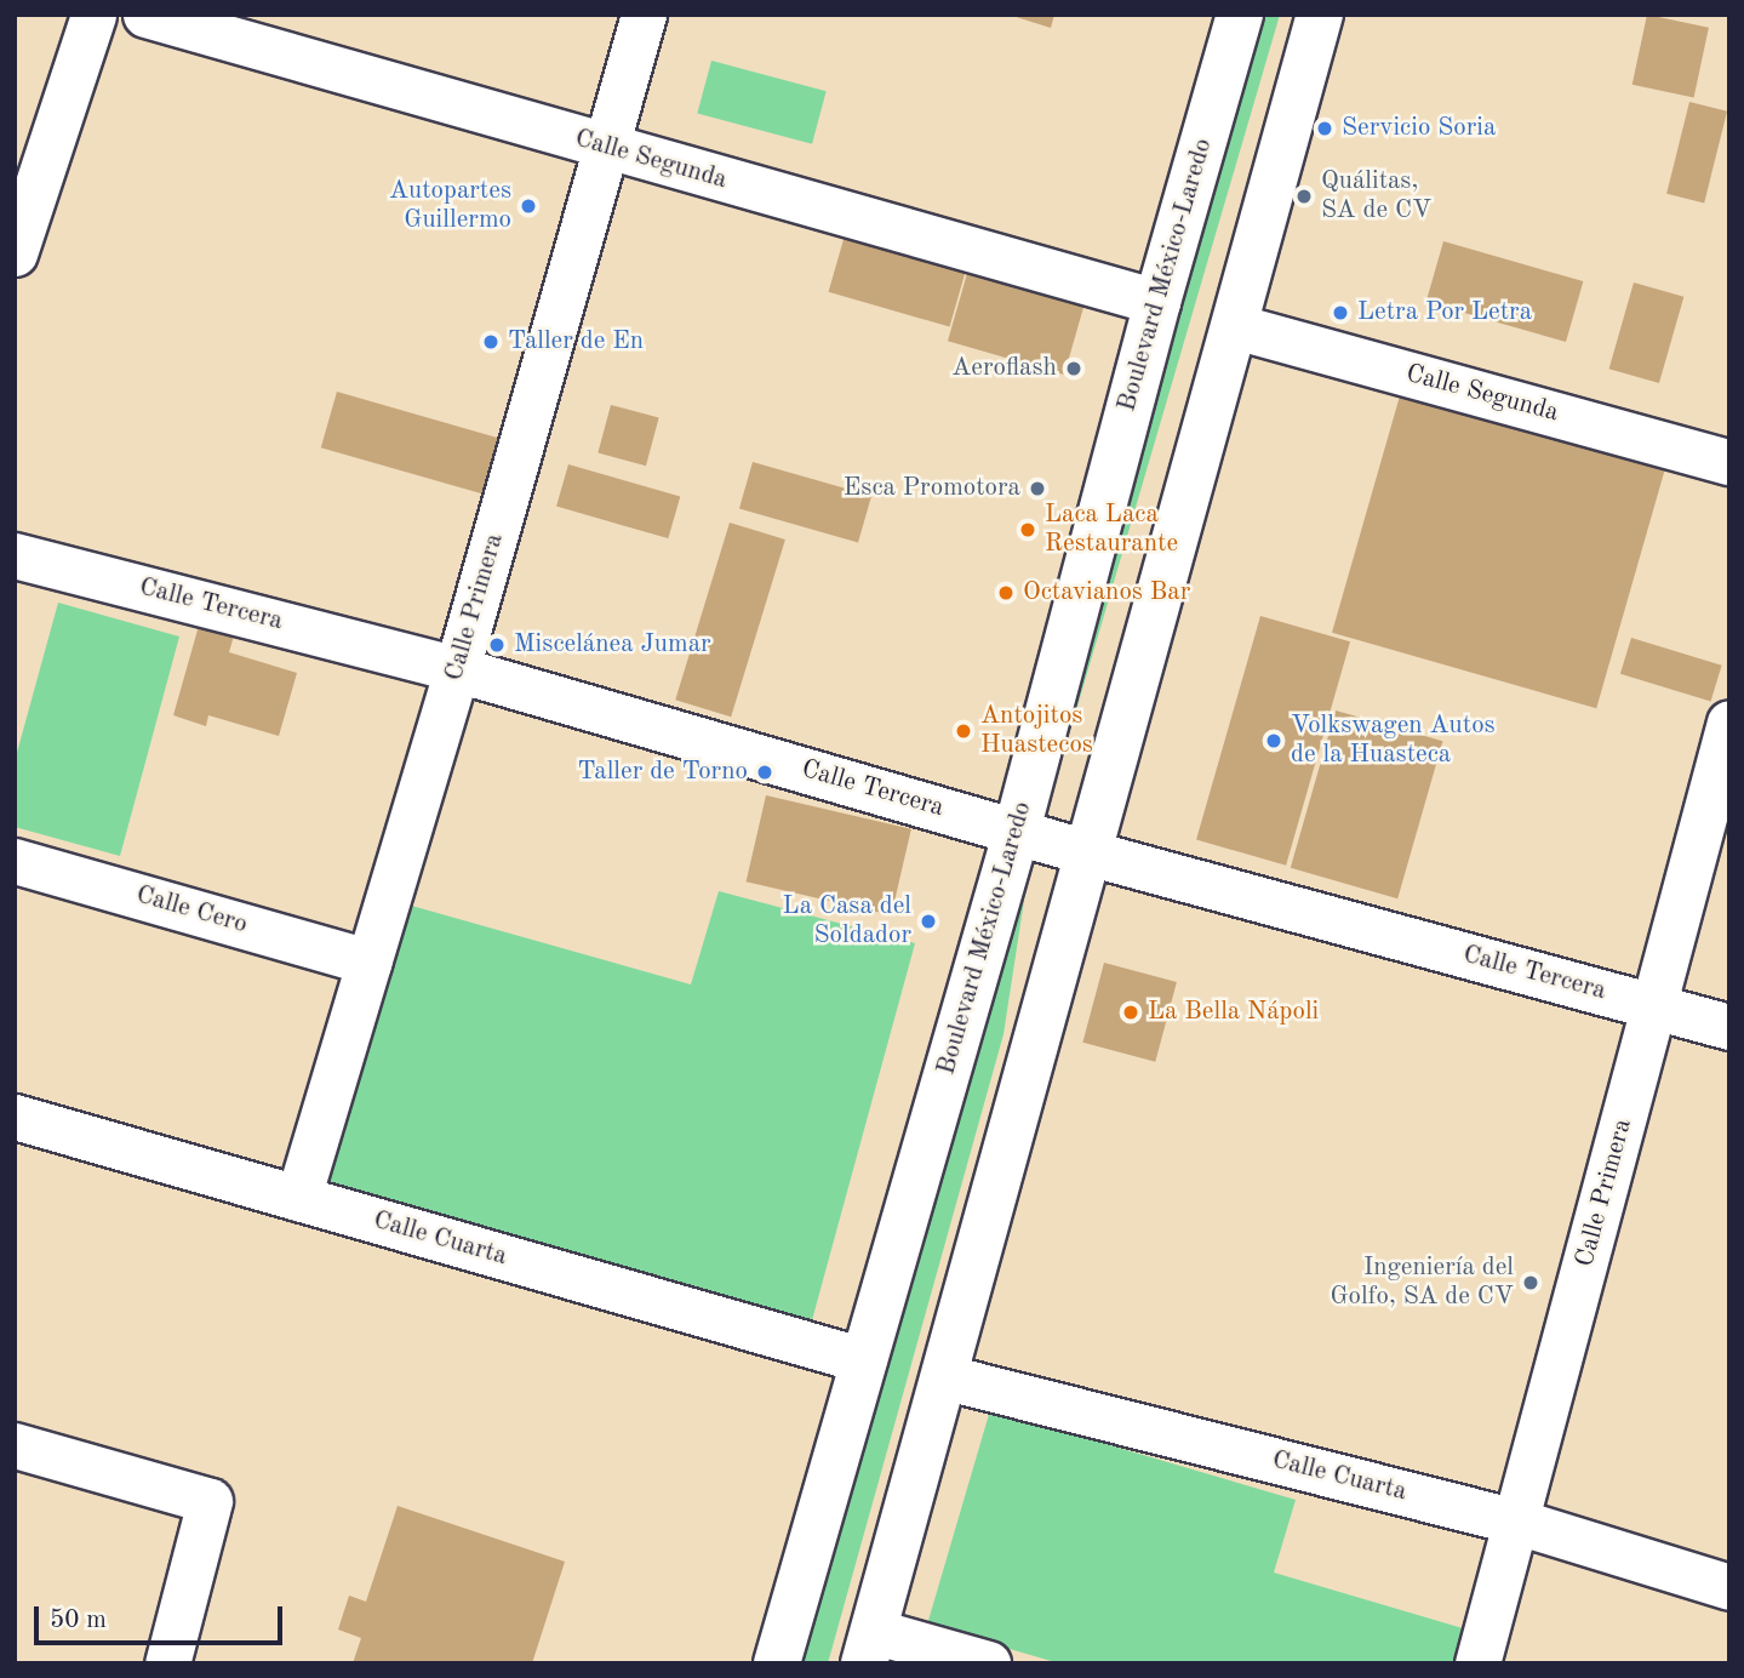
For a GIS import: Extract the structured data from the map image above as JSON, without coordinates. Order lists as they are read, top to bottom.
{
  "streets": {
    "main road": ["Boulevard México-Laredo"],
    "street": [
      "Calle Segunda",
      "Calle Tercera",
      "Calle Primera",
      "Calle Cero",
      "Calle Cuarta"
    ]
  },
  "crossings": [
    ["Calle Segunda", "Boulevard México-Laredo"],
    ["Calle Segunda", "Calle Primera"],
    ["Boulevard México-Laredo", "Calle Tercera"],
    ["Boulevard México-Laredo", "Calle Cuarta"],
    ["Calle Tercera", "Calle Primera"],
    ["Calle Primera", "Calle Cero"],
    ["Calle Primera", "Calle Cuarta"]
  ],
  "places": [
    "Servicio Soria",
    "Quálitas, SA de CV",
    "Autopartes Guillermo",
    "Letra Por Letra",
    "Taller de En",
    "Aeroflash",
    "Esca Promotora",
    "Laca Laca Restaurante",
    "Octavianos Bar",
    "Miscelánea Jumar",
    "Antojitos Huastecos",
    "Volkswagen Autos de la Huasteca",
    "Taller de Torno",
    "La Casa del Soldador",
    "La Bella Nápoli",
    "Ingeniería del Golfo, SA de CV"
  ],
  "scale_bar": "50 m"
}
